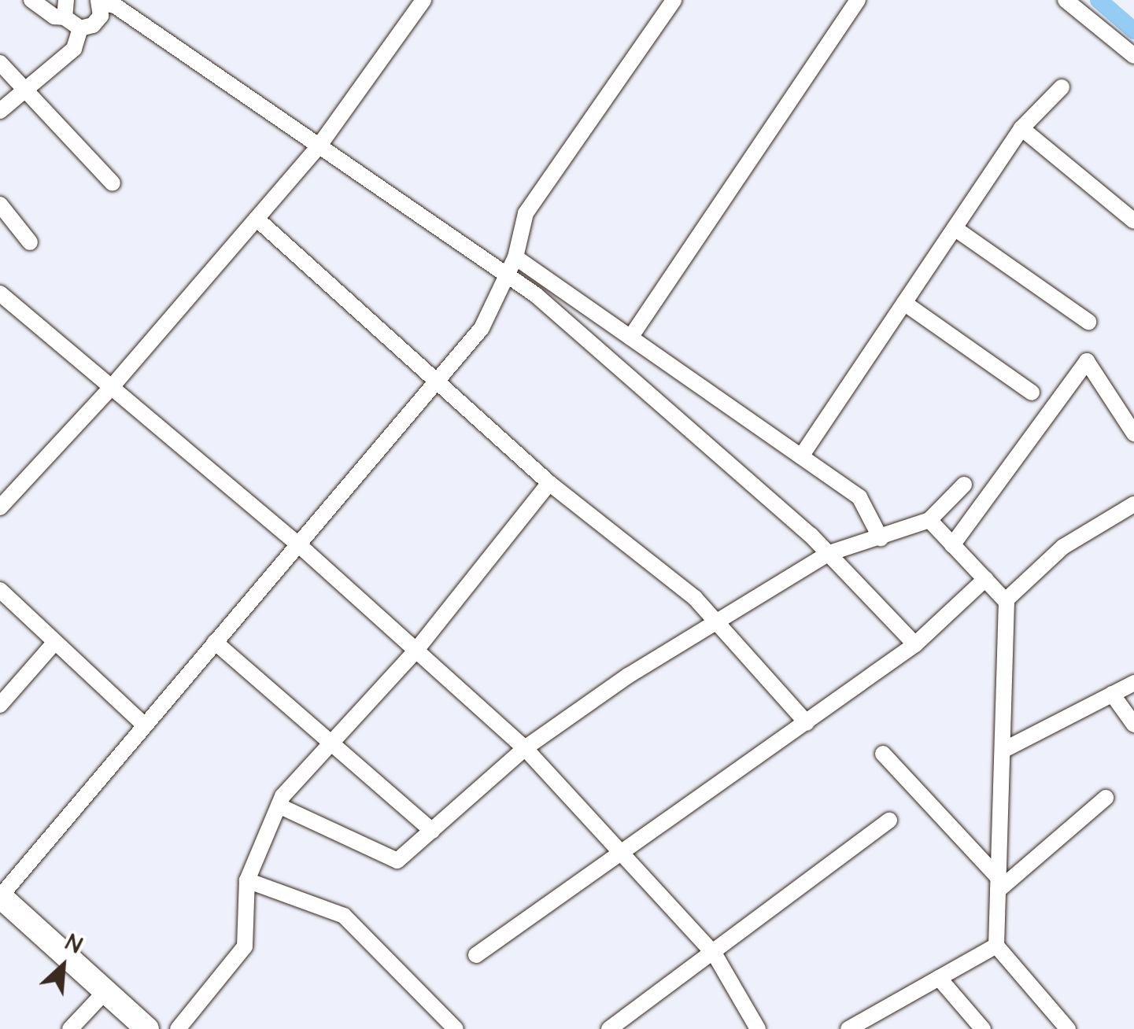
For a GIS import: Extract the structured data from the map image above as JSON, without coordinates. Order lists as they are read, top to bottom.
{
  "north": "top right"
}
